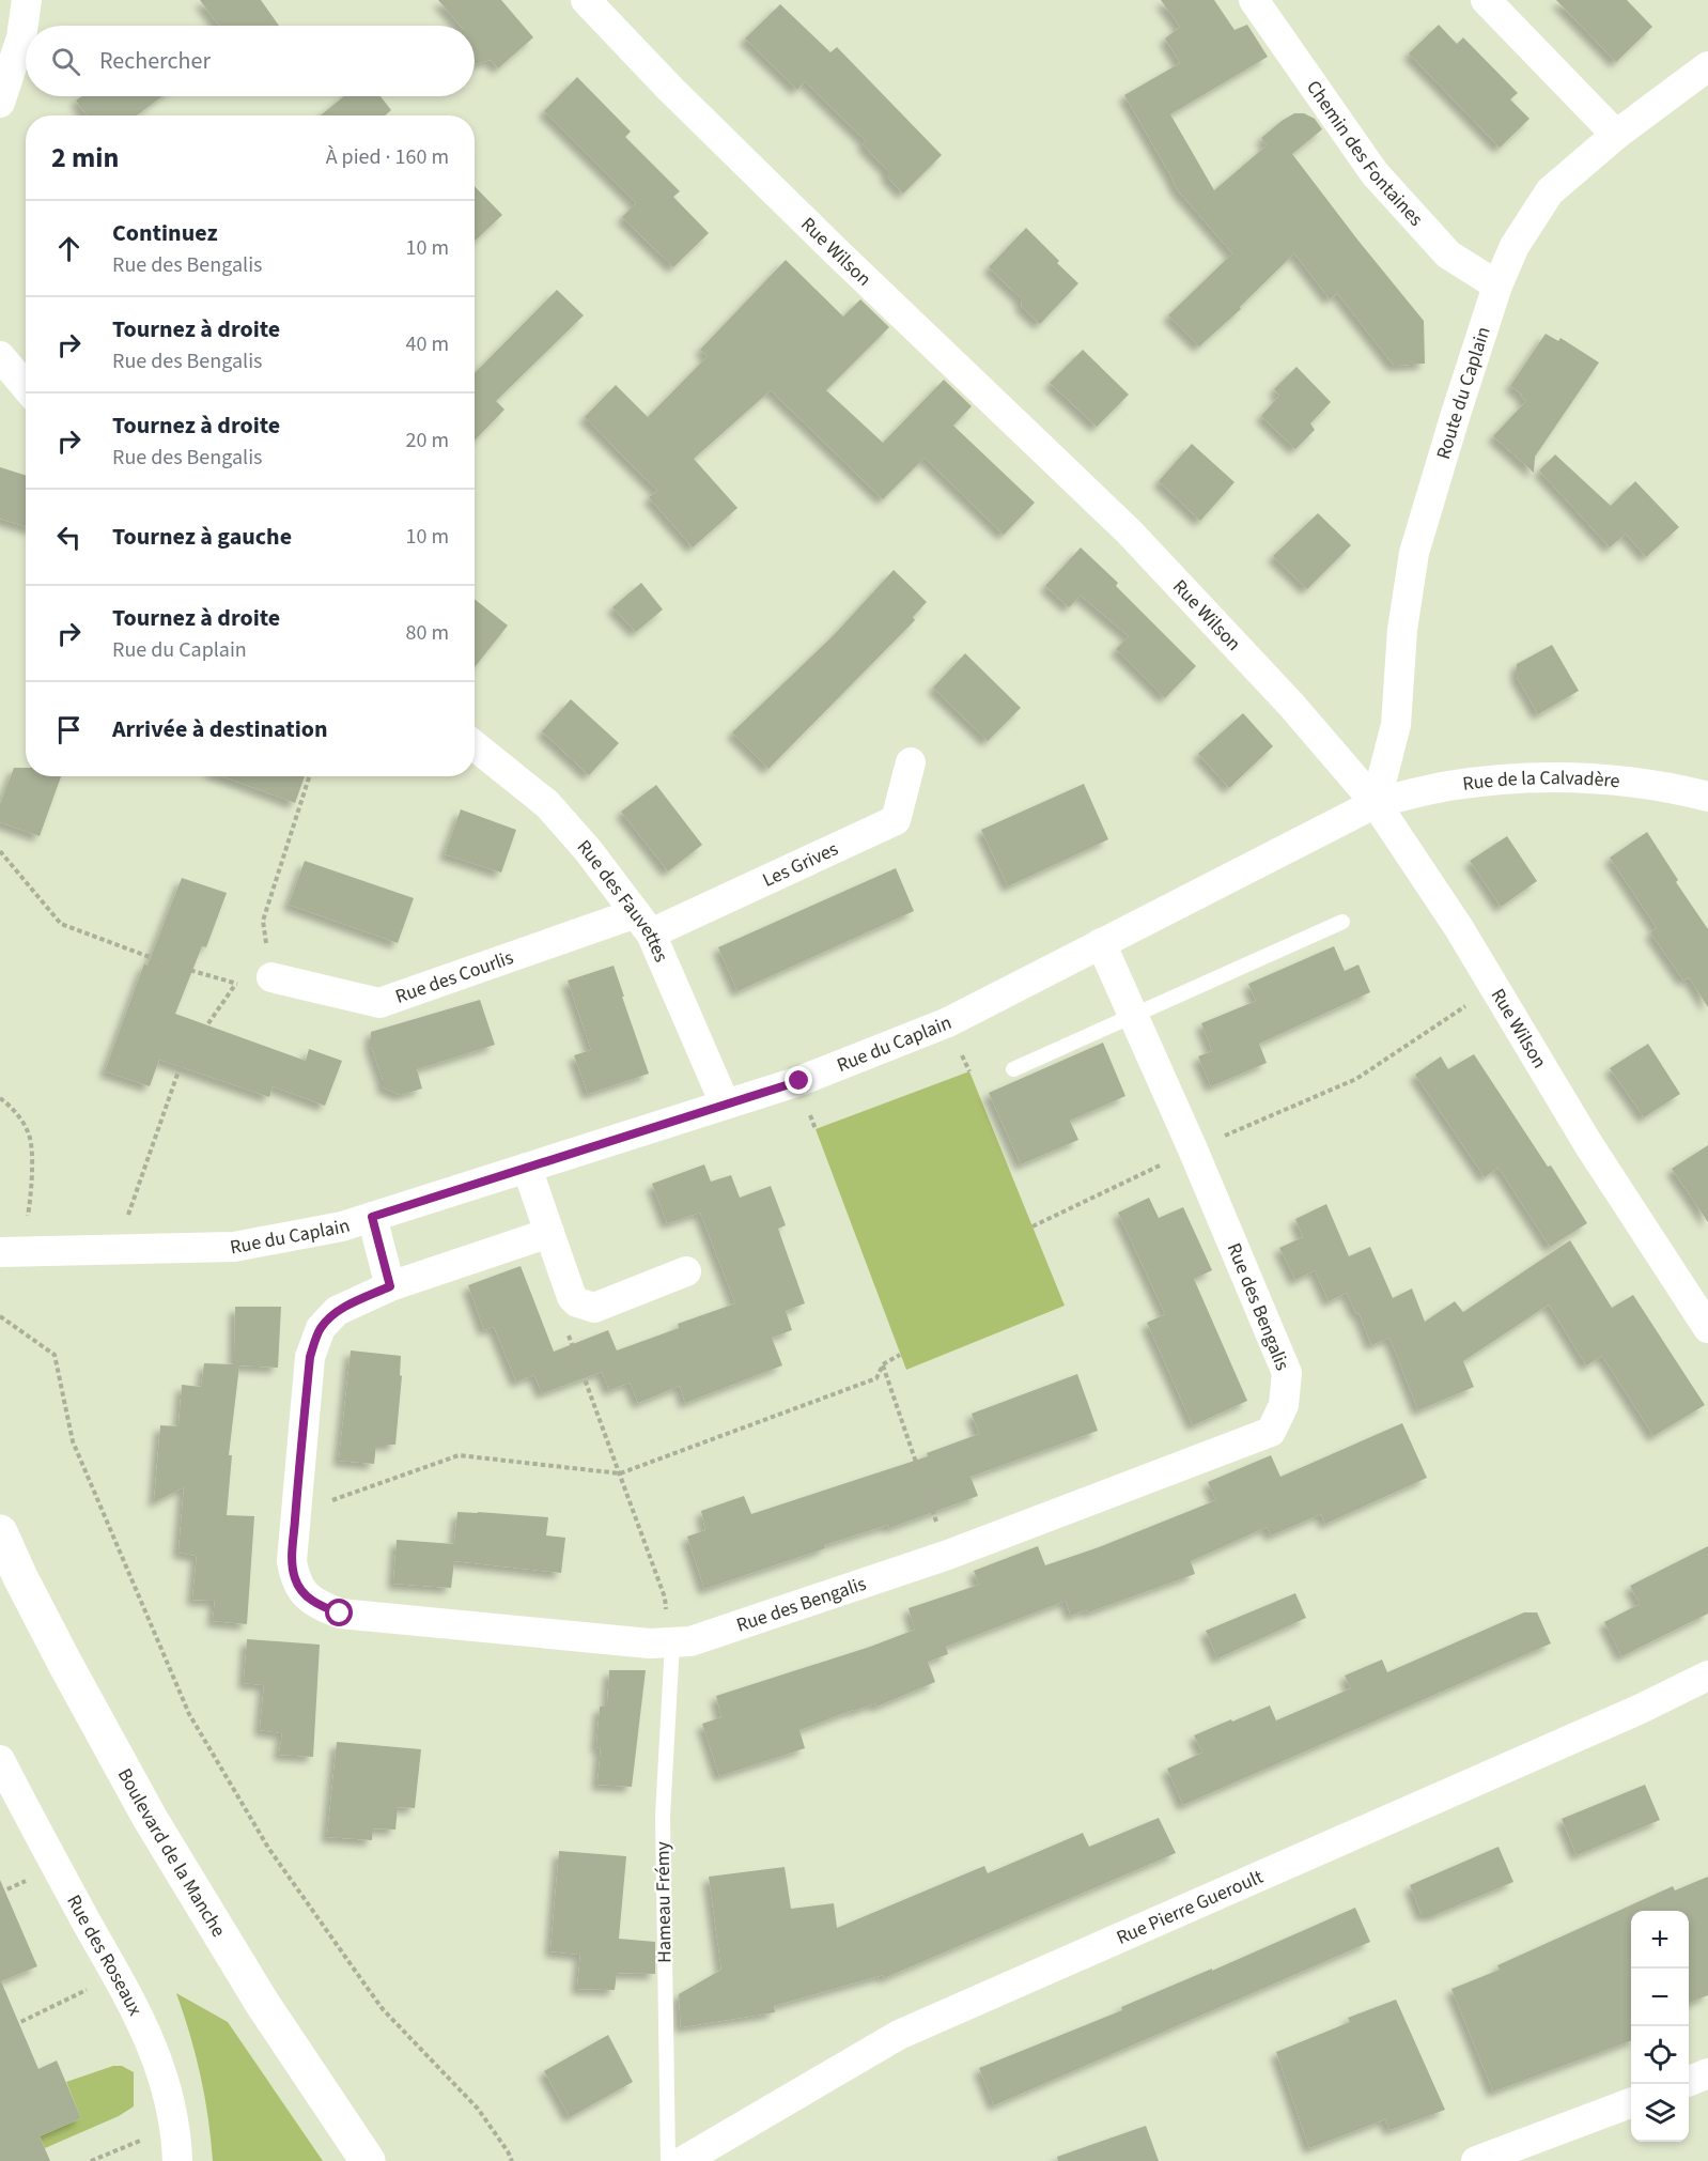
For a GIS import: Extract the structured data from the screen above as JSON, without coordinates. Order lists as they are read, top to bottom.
{
  "streets": {
    "main road": ["Boulevard de la Manche"],
    "street": [
      "Chemin des Fontaines",
      "Rue Wilson",
      "Route du Caplain",
      "Rue de la Calvadère",
      "Les Grives",
      "Rue des Fauvettes",
      "Rue des Courlis",
      "Rue du Caplain",
      "Rue des Bengalis",
      "Rue Pierre Gueroult",
      "Rue des Roseaux"
    ],
    "lane": ["Hameau Frémy"]
  },
  "crossings": [
    ["Chemin des Fontaines", "Route du Caplain"],
    ["Rue Wilson", "Route du Caplain"],
    ["Rue Wilson", "Rue de la Calvadère"],
    ["Rue Wilson", "Rue du Caplain"],
    ["Route du Caplain", "Rue de la Calvadère"],
    ["Route du Caplain", "Rue du Caplain"],
    ["Rue de la Calvadère", "Rue du Caplain"],
    ["Les Grives", "Rue des Fauvettes"],
    ["Les Grives", "Rue des Courlis"],
    ["Rue des Fauvettes", "Rue des Courlis"],
    ["Rue des Fauvettes", "Rue du Caplain"],
    ["Rue du Caplain", "Rue des Bengalis"],
    ["Rue des Bengalis", "Hameau Frémy"]
  ],
  "page": {
    "search": "Rechercher",
    "heading": ["2 min", "À pied · 160 m"],
    "list": [
      ["Continuez", "Rue des Bengalis", "10 m"],
      ["Tournez à droite", "Rue des Bengalis", "40 m"],
      ["Tournez à droite", "Rue des Bengalis", "20 m"],
      ["Tournez à gauche", "10 m"],
      ["Tournez à droite", "Rue du Caplain", "80 m"],
      "Arrivée à destination"
    ],
    "map_buttons": ["+", "−"]
  }
}
